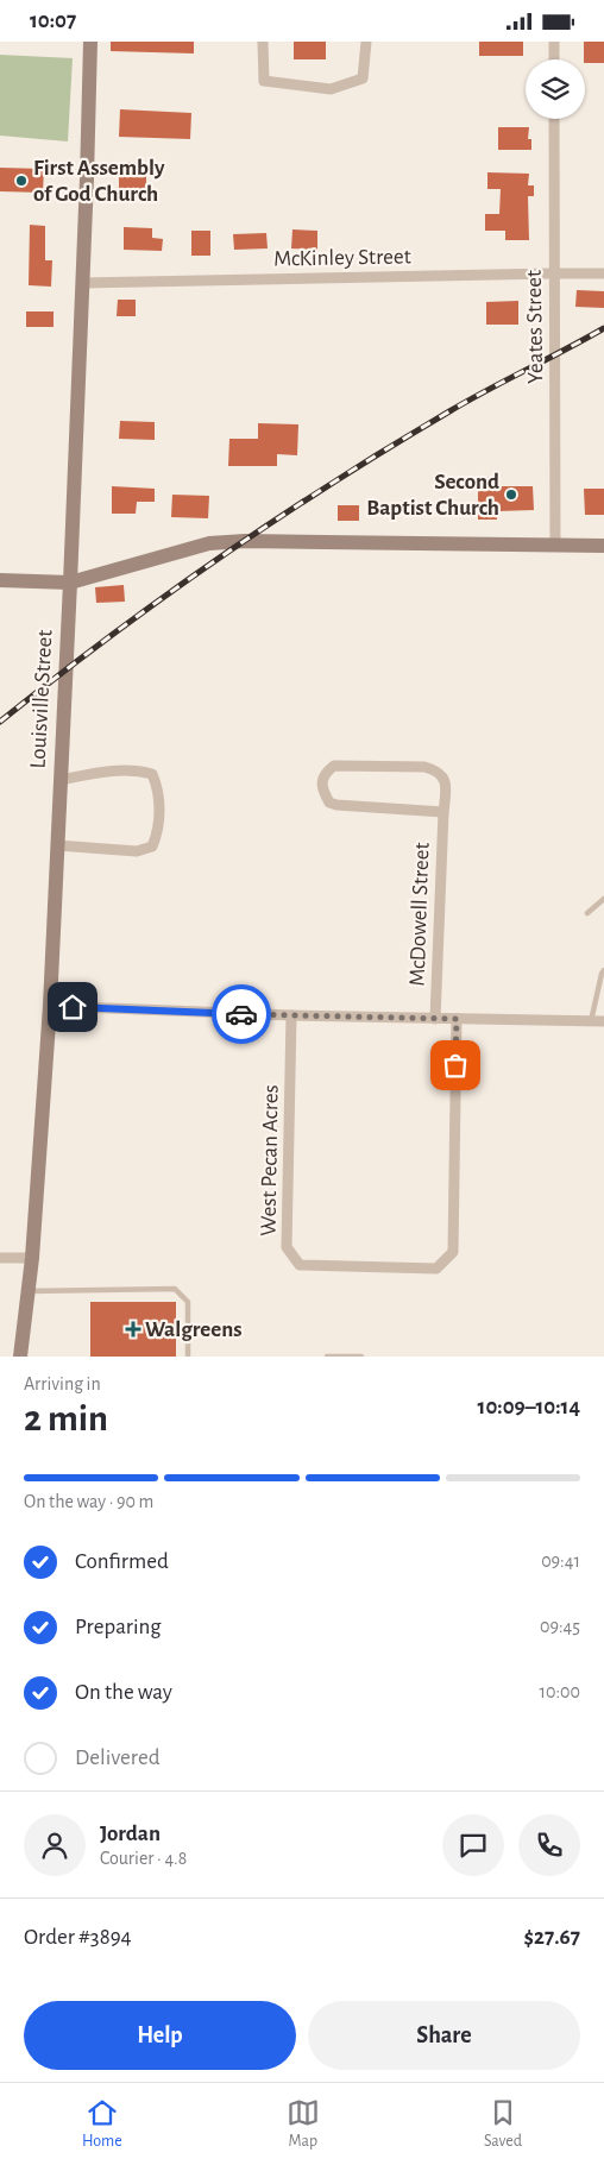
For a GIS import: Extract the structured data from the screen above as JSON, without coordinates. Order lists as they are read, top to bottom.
{
  "streets": {
    "street": [
      "McKinley Street",
      "Yeates Street",
      "Louisville Street",
      "McDowell Street",
      "West Pecan Acres"
    ]
  },
  "crossings": [
    ["McKinley Street", "Yeates Street"],
    ["McKinley Street", "Louisville Street"]
  ],
  "places": {
    "other": ["First Assembly of God Church", "Second Baptist Church"],
    "health": ["Walgreens"]
  },
  "page": {
    "status": "10:07",
    "heading": ["2 min", "Arriving in", "10:09–10:14"],
    "panel": [
      "Jordan",
      "Courier · 4.8",
      "Order #3894",
      "$27.67"
    ],
    "bar": "On the way · 90 m",
    "list": [
      ["Confirmed", "09:41"],
      ["Preparing", "09:45"],
      ["On the way", "10:00"],
      "Delivered"
    ],
    "buttons": ["Help", "Share"],
    "tabs": ["Home", "Map", "Saved"]
  }
}
